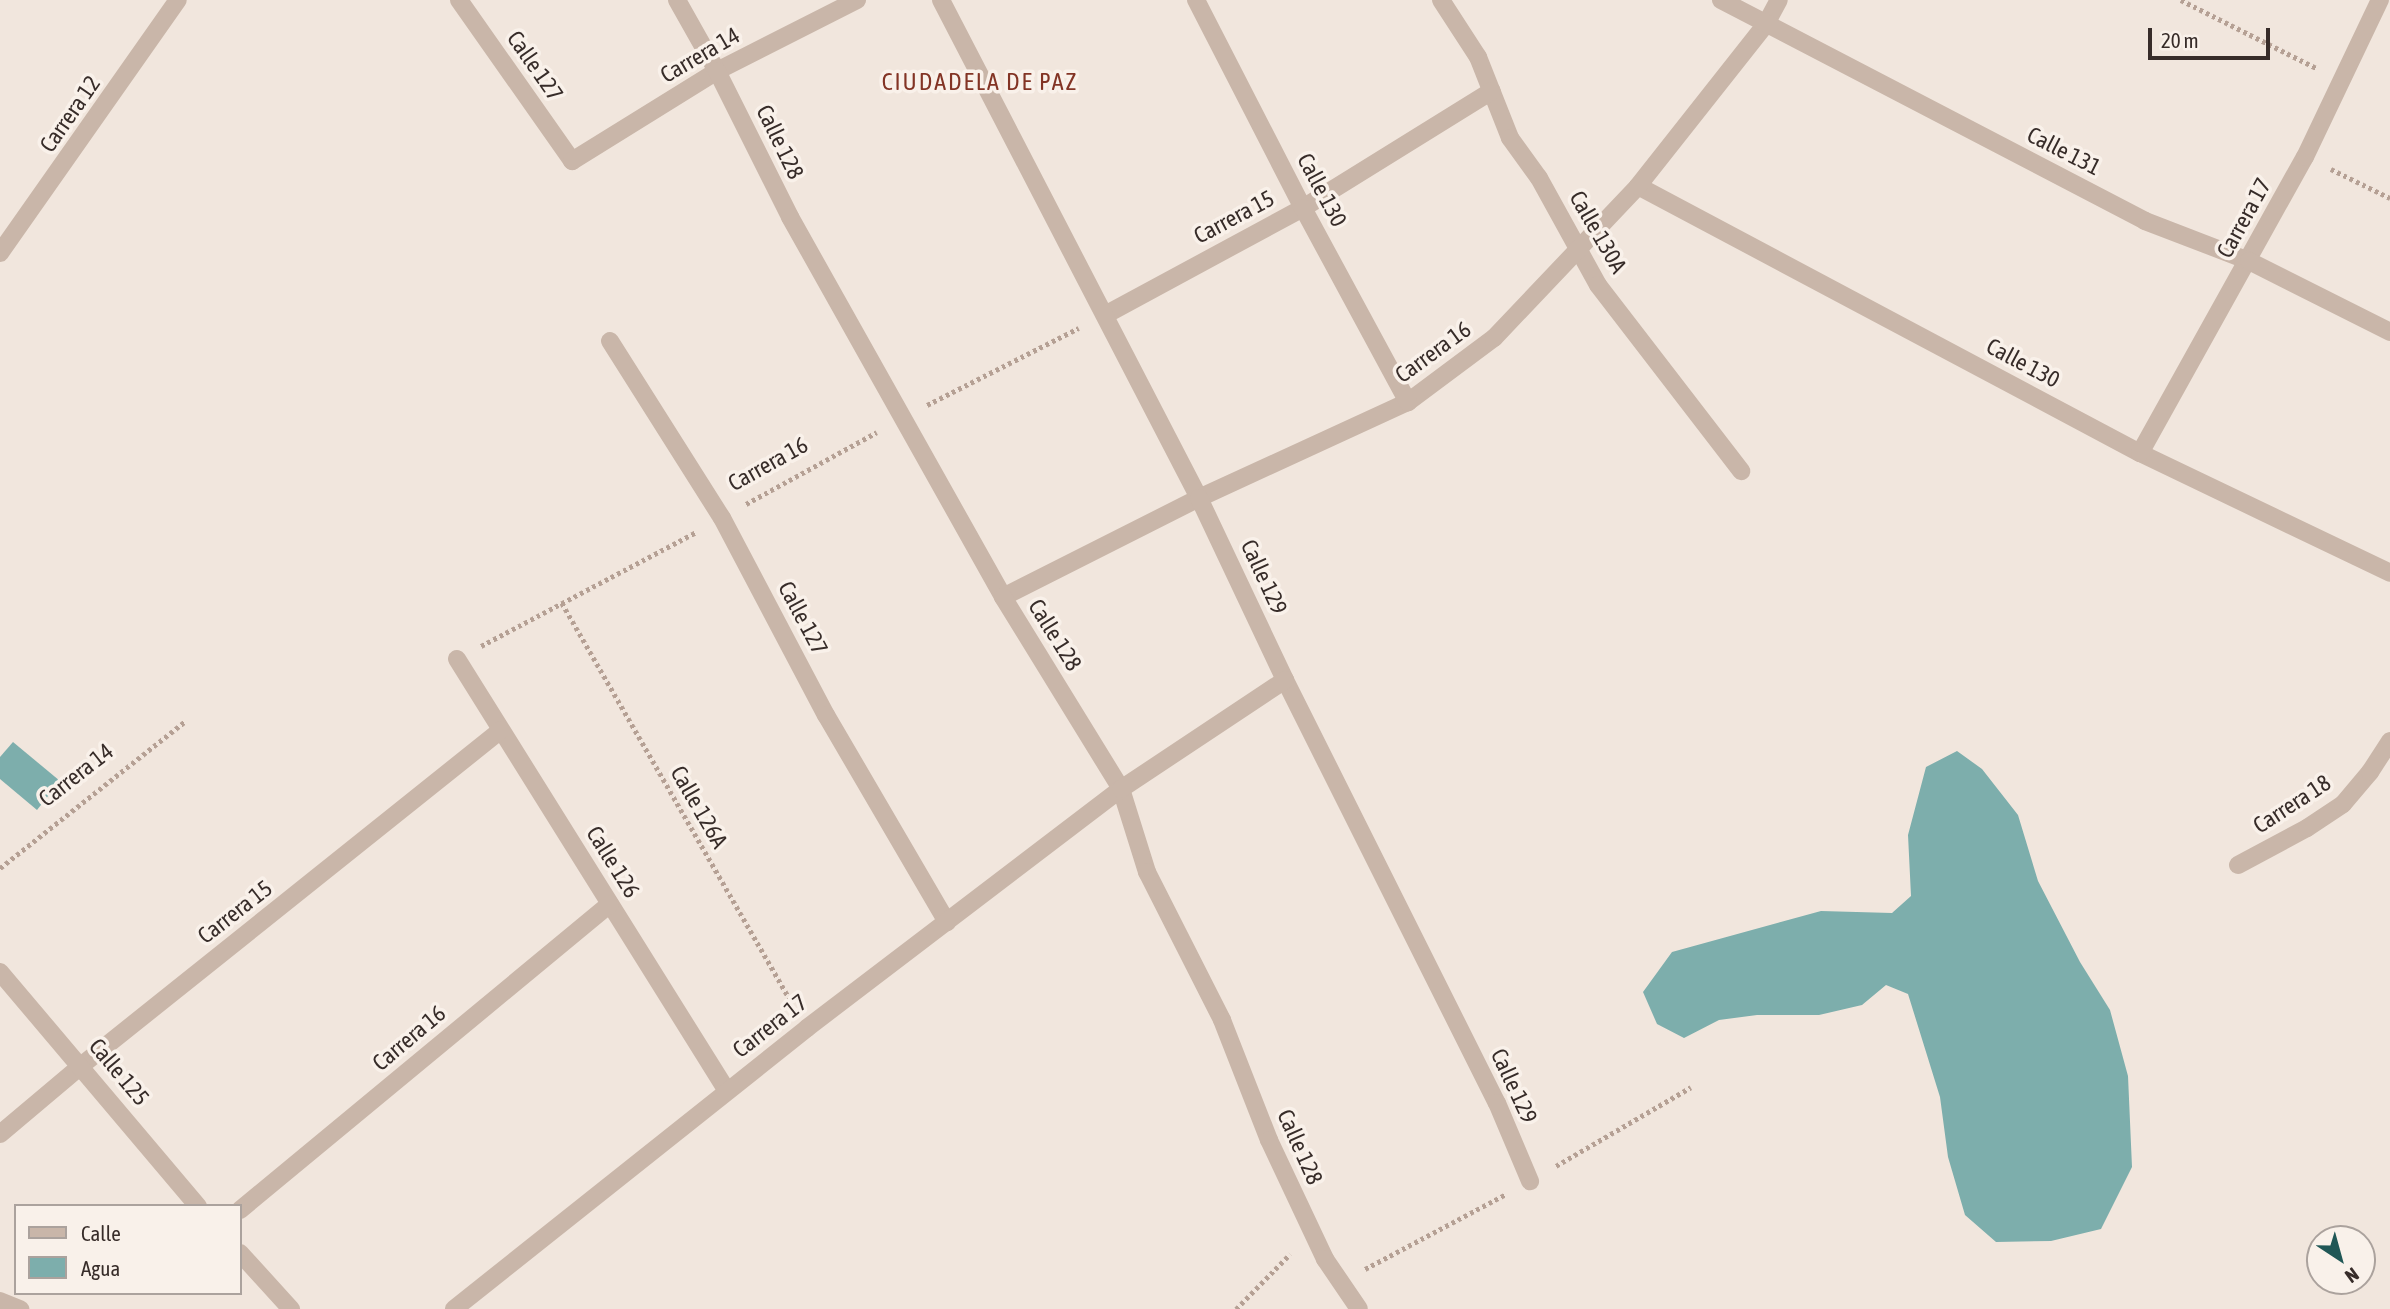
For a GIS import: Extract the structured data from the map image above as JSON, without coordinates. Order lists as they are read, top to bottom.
{
  "streets": {
    "street": [
      "Carrera 14",
      "Calle 127",
      "Carrera 12",
      "Calle 128",
      "Calle 131",
      "Calle 130",
      "Carrera 15",
      "Carrera 17",
      "Calle 130A",
      "Carrera 16",
      "Calle 129",
      "Carrera 18",
      "Calle 126",
      "Calle 125"
    ],
    "path": ["Calle 126A"]
  },
  "crossings": [
    ["Carrera 14", "Calle 127"],
    ["Carrera 14", "Calle 128"],
    ["Calle 127", "Carrera 17"],
    ["Calle 127", "Carrera 16"],
    ["Calle 128", "Carrera 17"],
    ["Calle 128", "Carrera 16"],
    ["Calle 131", "Carrera 17"],
    ["Calle 131", "Carrera 16"],
    ["Calle 130", "Carrera 15"],
    ["Calle 130", "Carrera 17"],
    ["Calle 130", "Carrera 16"],
    ["Carrera 15", "Calle 130A"],
    ["Carrera 15", "Carrera 16"],
    ["Carrera 15", "Calle 129"],
    ["Carrera 15", "Calle 126"],
    ["Carrera 15", "Calle 125"],
    ["Carrera 17", "Calle 129"],
    ["Carrera 17", "Calle 126A"],
    ["Carrera 17", "Calle 126"],
    ["Calle 130A", "Carrera 16"],
    ["Carrera 16", "Calle 129"],
    ["Carrera 16", "Calle 126A"],
    ["Carrera 16", "Calle 126"]
  ],
  "districts": ["CIUDADELA DE PAZ"],
  "legend": ["Calle", "Agua"],
  "scale_bar": "20 m",
  "north": "bottom right"
}
